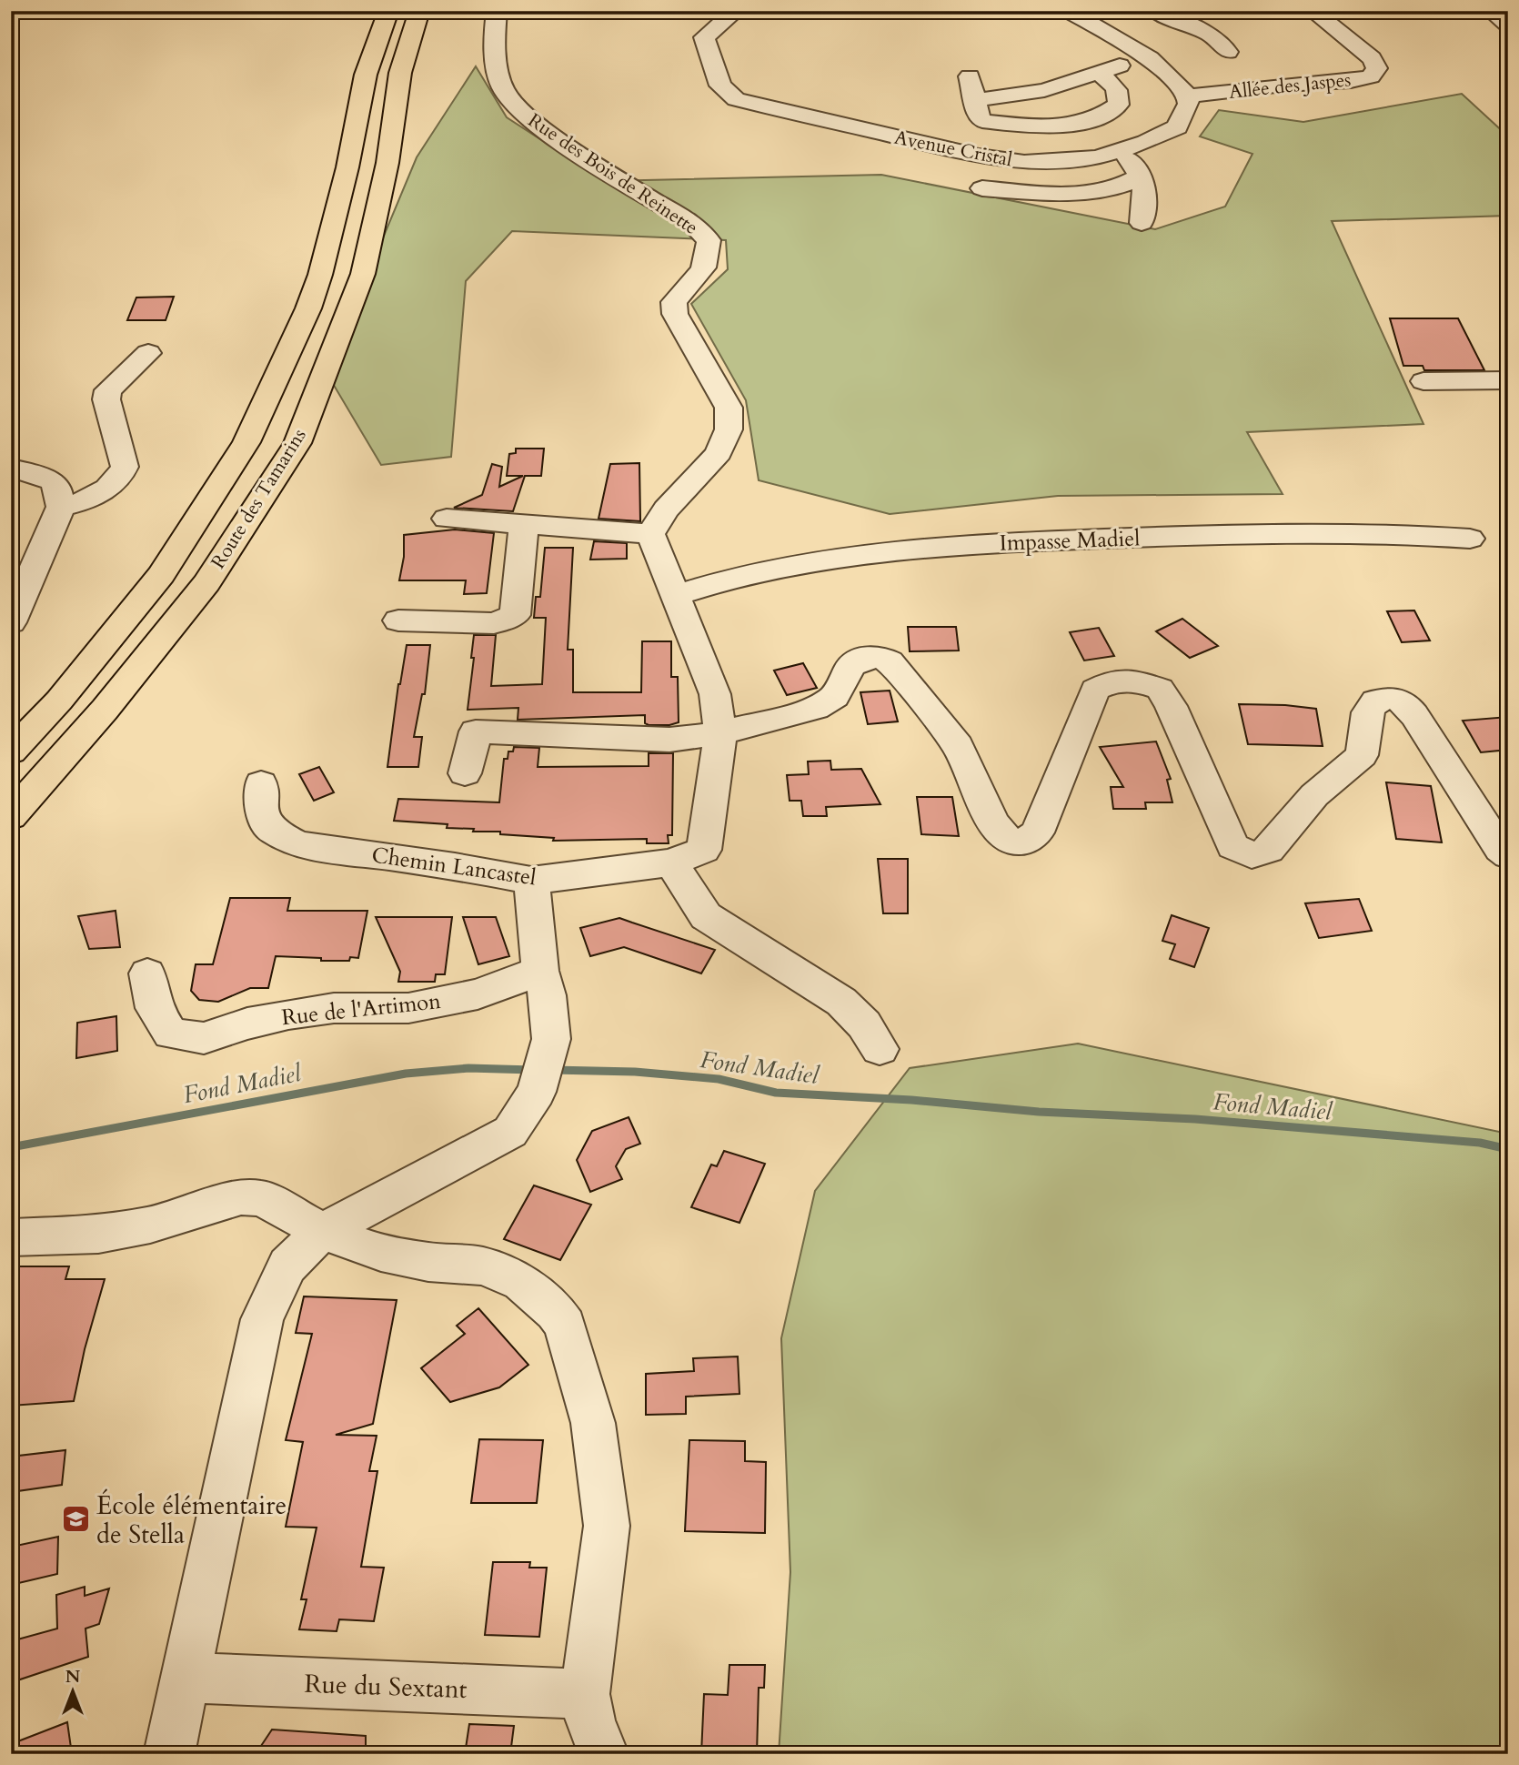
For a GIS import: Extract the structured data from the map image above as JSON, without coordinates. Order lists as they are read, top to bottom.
{
  "streets": {
    "highway": ["Route des Tamarins"],
    "street": [
      "Allée des Jaspes",
      "Avenue Cristal",
      "Rue des Bois de Reinette",
      "Impasse Madiel",
      "Chemin Lancastel",
      "Rue de l'Artimon",
      "Rue du Sextant"
    ]
  },
  "crossings": [
    ["Allée des Jaspes", "Avenue Cristal"]
  ],
  "water": ["Fond Madiel"],
  "places": {
    "school or university": ["École élémentaire de Stella"]
  },
  "north": "top"
}
